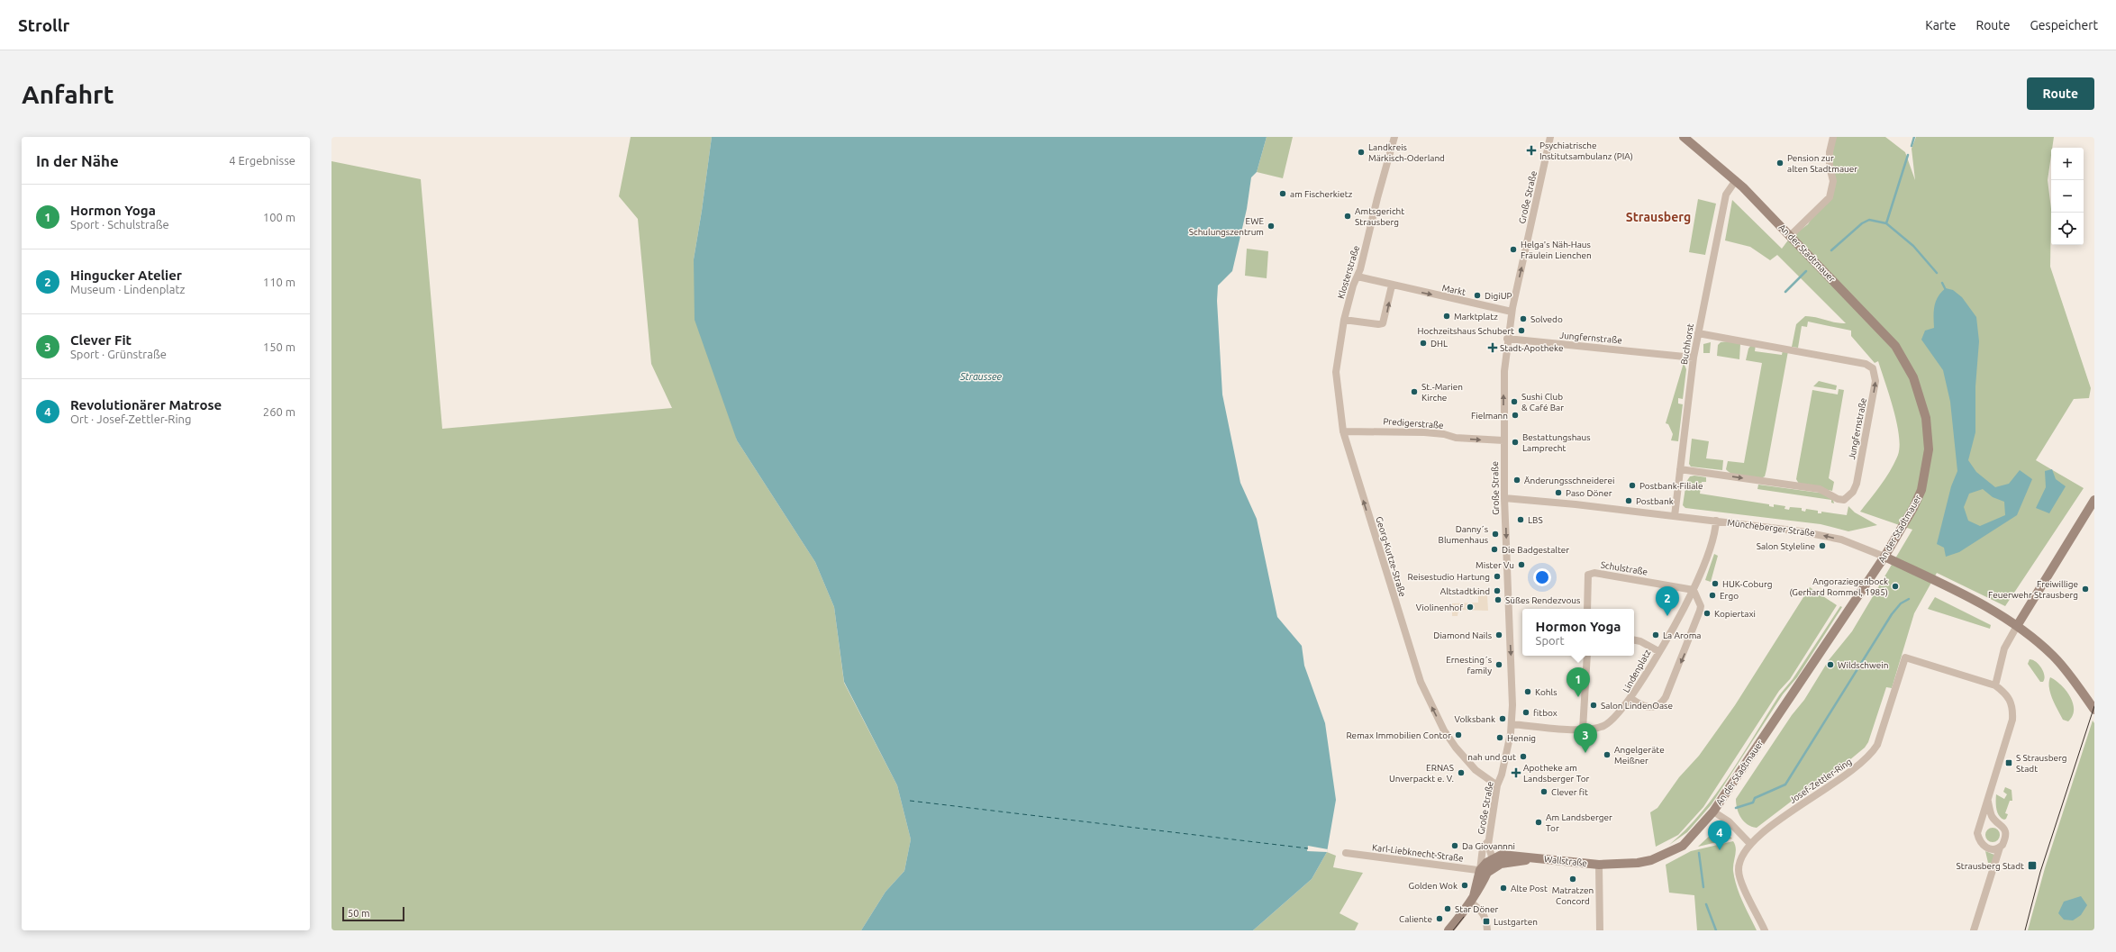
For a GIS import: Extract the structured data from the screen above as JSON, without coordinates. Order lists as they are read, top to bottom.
{
  "streets": {
    "street": [
      "Große Straße",
      "An der Stadtmauer",
      "Klosterstraße",
      "Markt",
      "Jungfernstraße",
      "Buchhorst",
      "Predigerstraße",
      "Müncheberger Straße",
      "Georg-Kurtze-Straße",
      "Schulstraße",
      "Lindenplatz",
      "Josef-Zettler-Ring",
      "Karl-Liebknecht-Straße",
      "Wallstraße"
    ]
  },
  "crossings": [
    ["Große Straße", "Markt"],
    ["Große Straße", "Jungfernstraße"],
    ["Große Straße", "Predigerstraße"],
    ["Große Straße", "Müncheberger Straße"],
    ["Große Straße", "Georg-Kurtze-Straße"],
    ["Große Straße", "Karl-Liebknecht-Straße"],
    ["Große Straße", "Wallstraße"],
    ["An der Stadtmauer", "Buchhorst"],
    ["An der Stadtmauer", "Müncheberger Straße"],
    ["An der Stadtmauer", "Wallstraße"],
    ["Klosterstraße", "Markt"],
    ["Klosterstraße", "Georg-Kurtze-Straße"],
    ["Jungfernstraße", "Buchhorst"],
    ["Buchhorst", "Müncheberger Straße"],
    ["Predigerstraße", "Georg-Kurtze-Straße"],
    ["Müncheberger Straße", "Lindenplatz"],
    ["Schulstraße", "Lindenplatz"],
    ["Karl-Liebknecht-Straße", "Wallstraße"]
  ],
  "one_way": ["Markt", "Predigerstraße", "Georg-Kurtze-Straße"],
  "districts": ["Strausberg"],
  "water": ["Straussee"],
  "places": {
    "health": ["Psychiatrische Institutsambulanz (PIA)", "Stadt-Apotheke", "Apotheke am Landsberger Tor"],
    "other": [
      "Landkreis Märkisch-Oderland",
      "Pension zur alten Stadtmauer",
      "am Fischerkietz",
      "Amtsgericht Strausberg",
      "EWE Schulungszentrum",
      "Helga's Näh-Haus Fräulein Lienchen",
      "DigiUP",
      "Marktplatz",
      "Solvedo",
      "Hochzeitshaus Schubert",
      "DHL",
      "St.-Marien Kirche",
      "Sushi Club & Café Bar",
      "Fielmann",
      "Bestattungshaus Lamprecht",
      "Änderungsschneiderei",
      "Postbank-Filiale",
      "Paso Döner",
      "Postbank",
      "LBS",
      "Danny´s Blumenhaus",
      "Salon Styleline",
      "Die Badgestalter",
      "Mister Vu",
      "Reisestudio Hartung",
      "HUK-Coburg",
      "Angoraziegenbock (Gerhard Rommel, 1985)",
      "Freiwillige Feuerwehr Strausberg",
      "Altstadtkind",
      "Ergo",
      "Süßes Rendezvous",
      "Violinenhof",
      "Kopiertaxi",
      "Diamond Nails",
      "La Aroma",
      "Ernesting´s family",
      "Wildschwein",
      "Kohls",
      "Salon LindenOase",
      "fitbox",
      "Volksbank",
      "Remax Immobilien Contor",
      "Hennig",
      "Angelgeräte Meißner",
      "nah und gut",
      "ERNAS Unverpackt e. V.",
      "Clever fit",
      "Am Landsberger Tor",
      "Da Giovannni",
      "Matratzen Concord",
      "Golden Wok",
      "Alte Post",
      "Star Döner",
      "Caliente"
    ],
    "transit": ["S Strausberg Stadt", "Strausberg Stadt", "Lustgarten"]
  },
  "scale_bar": "50 m",
  "page": {
    "header": "Strollr",
    "nav": ["Karte", "Route", "Gespeichert"],
    "buttons": "Route",
    "title": "Anfahrt",
    "heading": ["In der Nähe", "4 Ergebnisse"],
    "map_buttons": ["+", "−"],
    "list": [
      {
        "mark": "1",
        "name": "Hormon Yoga",
        "note": "Sport · Schulstraße",
        "value": "100 m"
      },
      {
        "mark": "2",
        "name": "Hingucker Atelier",
        "note": "Museum · Lindenplatz",
        "value": "110 m"
      },
      {
        "mark": "3",
        "name": "Clever Fit",
        "note": "Sport · Grünstraße",
        "value": "150 m"
      },
      {
        "mark": "4",
        "name": "Revolutionärer Matrose",
        "note": "Ort · Josef-Zettler-Ring",
        "value": "260 m"
      }
    ],
    "pins": [
      "2",
      "1",
      "3",
      "4"
    ],
    "popup": ["Hormon Yoga", "Sport"],
    "scale": "50 m"
  }
}
